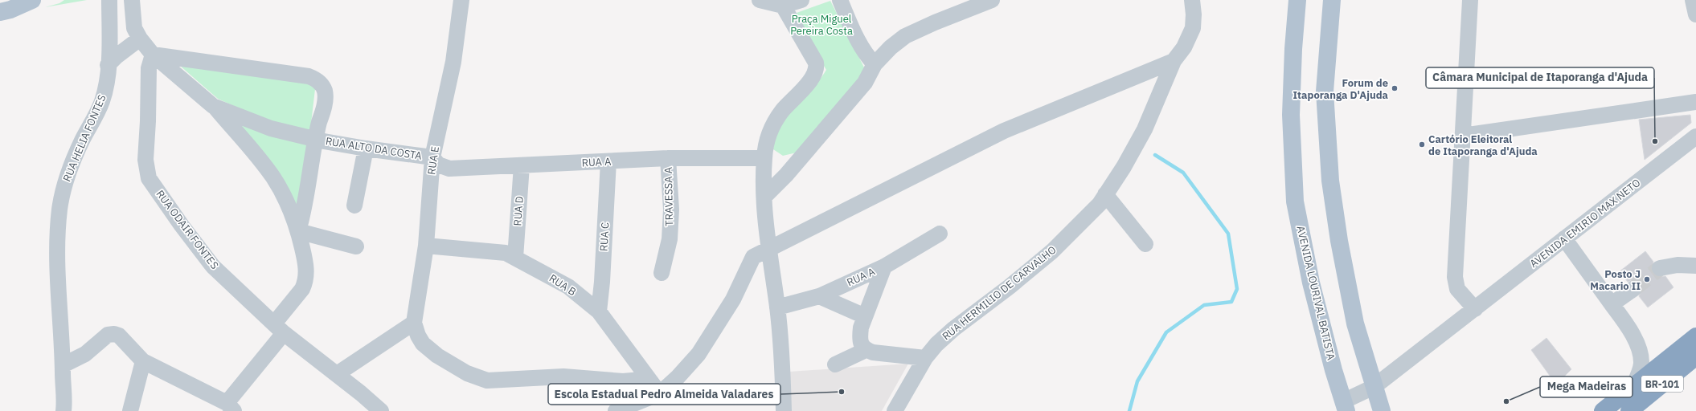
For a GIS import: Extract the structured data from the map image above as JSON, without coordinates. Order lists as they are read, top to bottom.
{
  "streets": {
    "highway": ["BR-101"],
    "main road": ["AVENIDA LOURIVAL BATISTA"],
    "street": [
      "RUA HELIA FONTES",
      "RUA ALTO DA COSTA",
      "RUA E",
      "RUA A",
      "TRAVESSA A",
      "RUA D",
      "AVENIDA EMIRIO MAX NETO",
      "RUA ODAIR FONTES",
      "RUA C",
      "RUA B",
      "RUA HERMILIO DE CARVALHO"
    ]
  },
  "crossings": [
    ["RUA ALTO DA COSTA", "RUA E"],
    ["RUA ALTO DA COSTA", "RUA A"],
    ["RUA E", "RUA A"],
    ["RUA E", "RUA B"],
    ["RUA A", "TRAVESSA A"],
    ["RUA A", "RUA D"],
    ["RUA A", "RUA C"],
    ["RUA D", "RUA B"],
    ["AVENIDA EMIRIO MAX NETO", "AVENIDA LOURIVAL BATISTA"],
    ["RUA C", "RUA B"]
  ],
  "parks": ["Praça Miguel Pereira Costa"],
  "places": [
    "Forum de Itaporanga D'Ajuda",
    "Câmara Municipal de Itaporanga d'Ajuda",
    "Cartório Eleitoral de Itaporanga d'Ajuda",
    "Posto J Macario II",
    "Escola Estadual Pedro Almeida Valadares",
    "Mega Madeiras"
  ]
}
